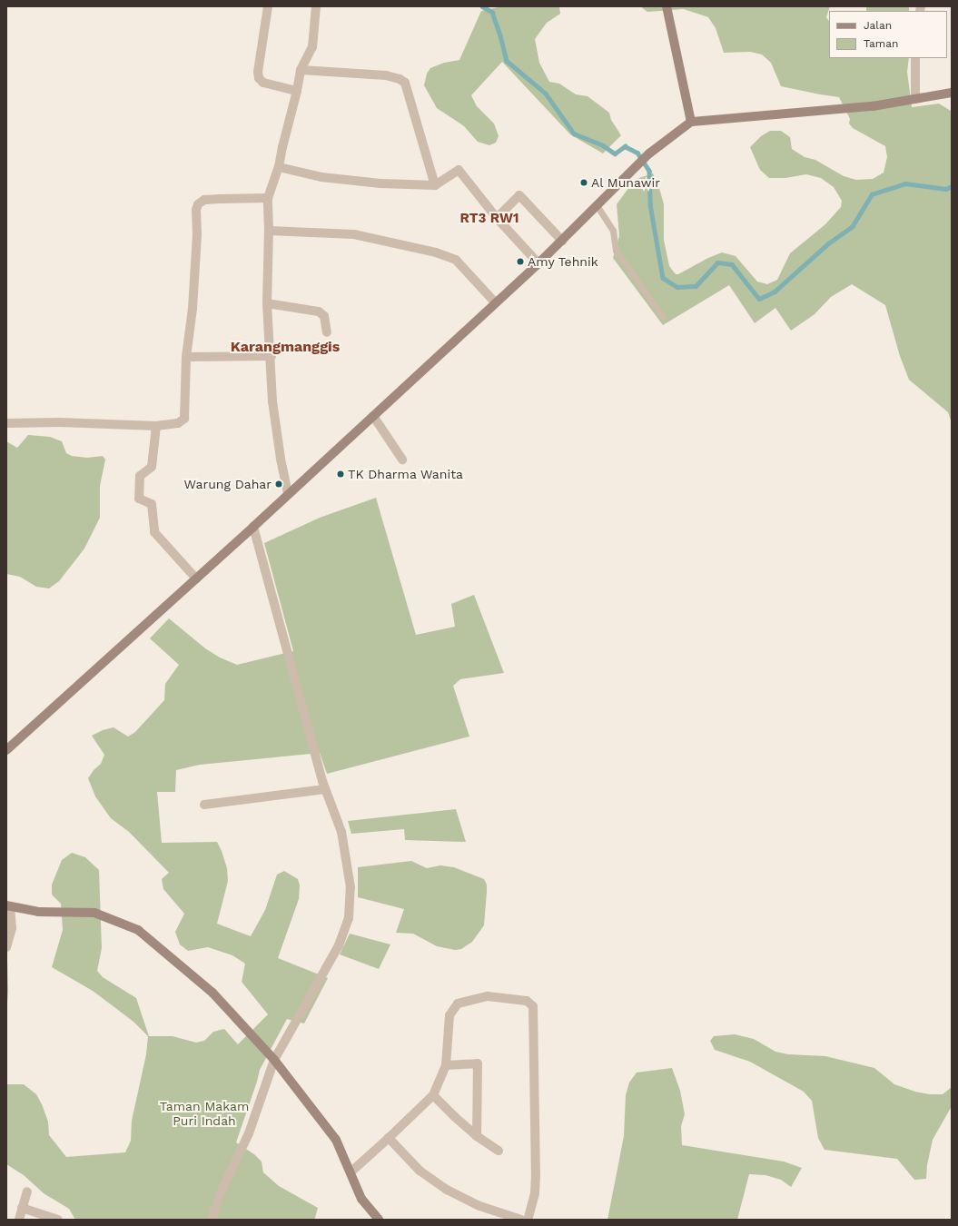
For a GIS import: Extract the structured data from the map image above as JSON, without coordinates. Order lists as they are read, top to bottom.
{
  "districts": ["RT3 RW1", "Karangmanggis"],
  "parks": ["Taman Makam Puri Indah"],
  "places": [
    "Al Munawir",
    "Amy Tehnik",
    "TK Dharma Wanita",
    "Warung Dahar"
  ],
  "legend": ["Jalan", "Taman"]
}
